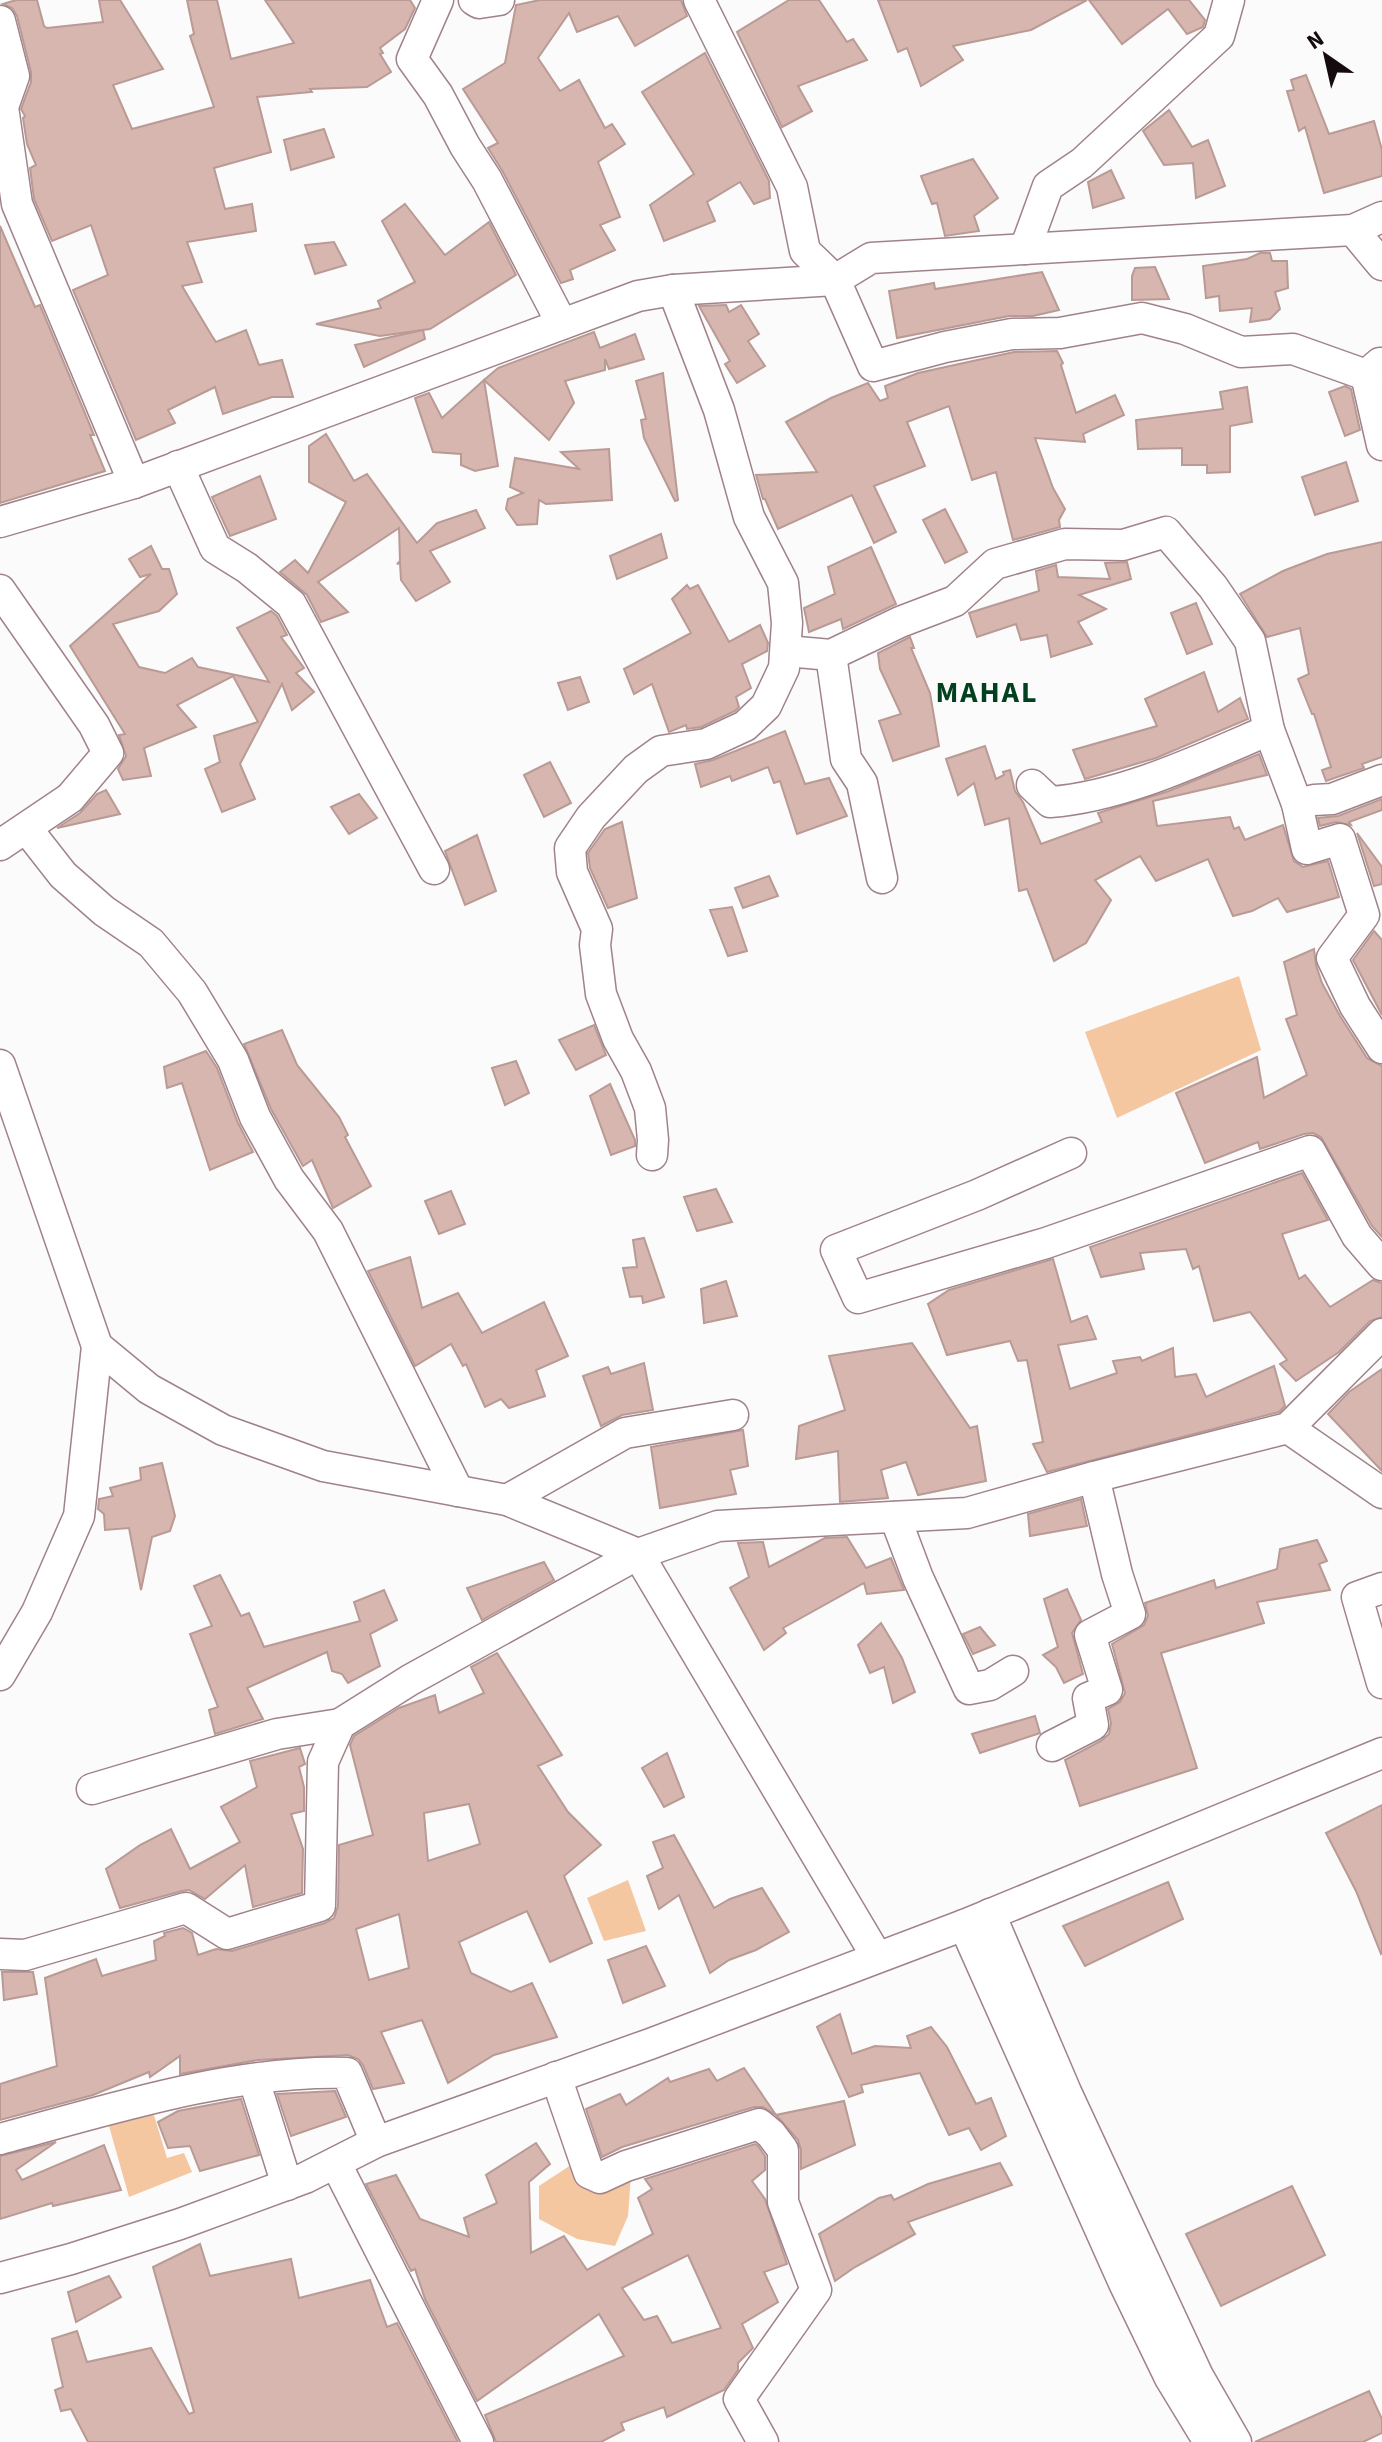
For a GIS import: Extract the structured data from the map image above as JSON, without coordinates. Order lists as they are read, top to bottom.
{
  "districts": ["MAHAL"],
  "north": "top left"
}
